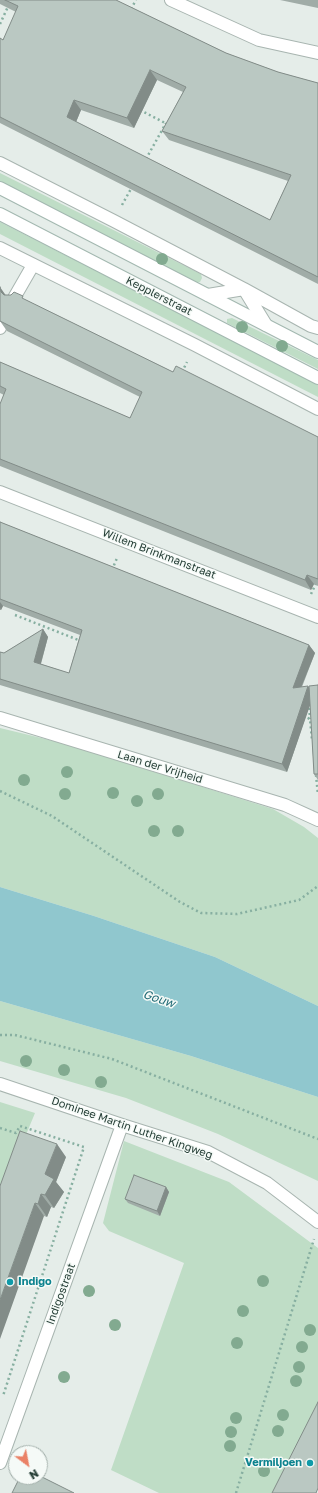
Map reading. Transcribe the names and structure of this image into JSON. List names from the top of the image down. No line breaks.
{"streets":{"street":["Kepplerstraat","Willem Brinkmanstraat","Laan der Vrijheid","Dominee Martin Luther Kingweg","Indigostraat"]},"crossings":[["Dominee Martin Luther Kingweg","Indigostraat"]],"water":["Gouw"],"places":["Indigo","Vermiljoen"],"north":"bottom right"}
